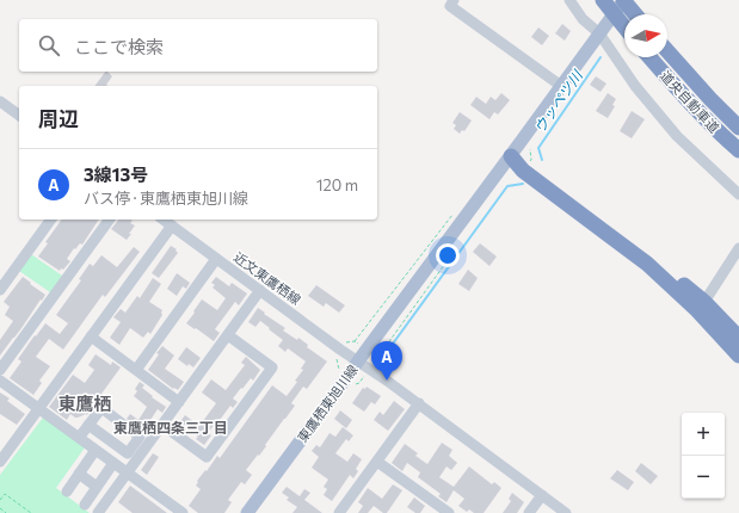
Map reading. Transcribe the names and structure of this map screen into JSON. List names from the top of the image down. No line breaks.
{"streets":{"highway":["道央自動車道"],"main road":["東鷹栖東旭川線"],"street":["近文東鷹栖線"]},"crossings":[["近文東鷹栖線","東鷹栖東旭川線"]],"districts":["東鷹栖","東鷹栖四条三丁目"],"water":["ウッペツ川"],"north":"right","page":{"search":"ここで検索","heading":"周辺","list":[{"mark":"A","name":"3線13号","note":"バス停 · 東鷹栖東旭川線","value":"120 m"}],"pins":"A","map_buttons":["+","−"]}}
